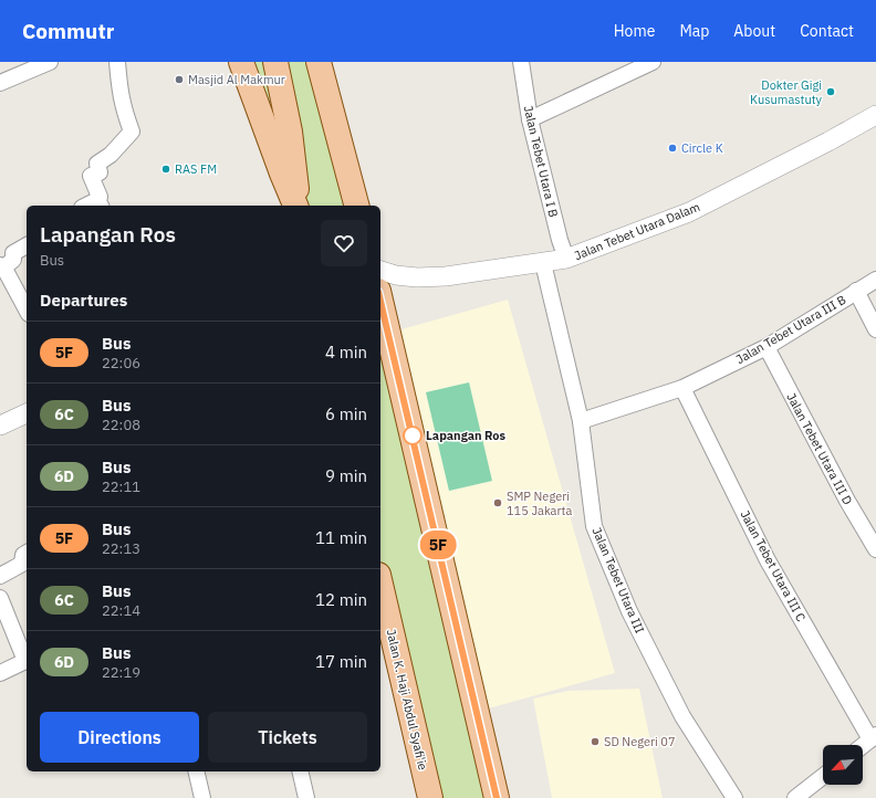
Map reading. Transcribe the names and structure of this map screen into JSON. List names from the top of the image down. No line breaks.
{"streets":{"main road":["Jalan K. Haji Abdul Syafi'ie"],"street":["Jalan Tebet Utara I B","Jalan Tebet Utara Dalam","Jalan Tebet Utara III B","Jalan Tebet Utara III D","Jalan Tebet Utara III C","Jalan Tebet Utara III"]},"crossings":[["Jalan Tebet Utara I B","Jalan Tebet Utara Dalam"],["Jalan Tebet Utara Dalam","Jalan Tebet Utara III"],["Jalan Tebet Utara III B","Jalan Tebet Utara III D"],["Jalan Tebet Utara III B","Jalan Tebet Utara III C"],["Jalan Tebet Utara III B","Jalan Tebet Utara III"]],"places":["Masjid Al Makmur","Dokter Gigi Kusumastuty","Circle K","RAS FM","Lapangan Ros","SMP Negeri 115 Jakarta","SD Negeri 07"],"lines":["bus line 5F"],"north":"bottom left","page":{"header":"Commutr","nav":["Home","Map","About","Contact"],"on_map":"5F","heading":[["Lapangan Ros","Bus"],"Departures"],"list":[{"mark":"5F","name":"Bus","note":"22:06","value":"4 min"},{"mark":"6C","name":"Bus","note":"22:08","value":"6 min"},{"mark":"6D","name":"Bus","note":"22:11","value":"9 min"},{"mark":"5F","name":"Bus","note":"22:13","value":"11 min"},{"mark":"6C","name":"Bus","note":"22:14","value":"12 min"},{"mark":"6D","name":"Bus","note":"22:19","value":"17 min"}],"buttons":["Directions","Tickets"]}}
